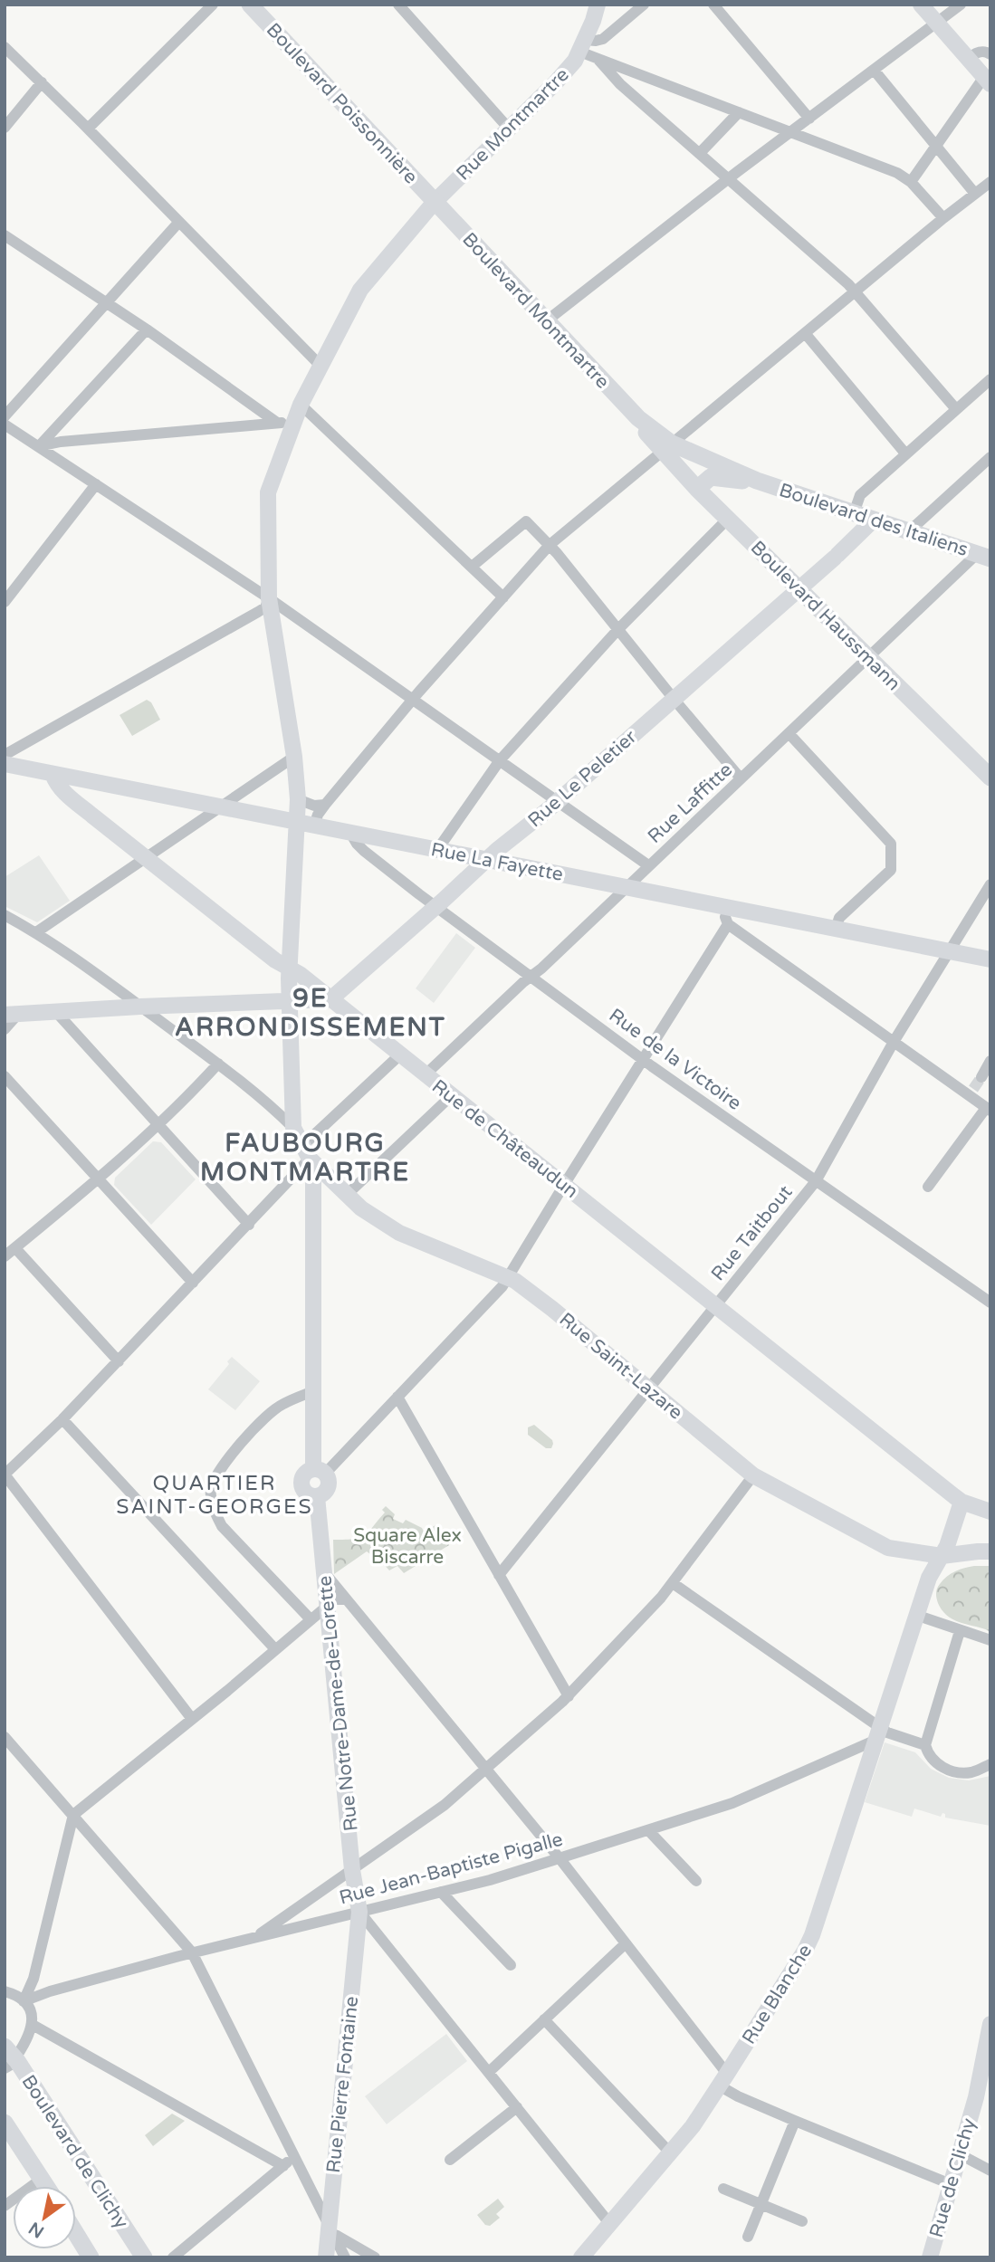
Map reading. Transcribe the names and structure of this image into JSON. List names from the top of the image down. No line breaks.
{"streets":{"main road":["Boulevard Poissonnière","Boulevard Montmartre","Boulevard des Italiens","Boulevard Haussmann","Boulevard de Clichy"],"street":["Rue Montmartre","Rue Le Peletier","Rue Laffitte","Rue La Fayette","Rue de la Victoire","Rue de Châteaudun","Rue Taitbout","Rue Saint-Lazare","Rue Notre-Dame-de-Lorette","Rue Jean-Baptiste Pigalle","Rue Blanche","Rue Pierre Fontaine","Rue de Clichy"]},"crossings":[["Boulevard Poissonnière","Rue Montmartre"],["Boulevard Poissonnière","Boulevard Montmartre"],["Rue Montmartre","Boulevard Montmartre"],["Rue Montmartre","Rue La Fayette"],["Rue Montmartre","Rue de Châteaudun"],["Boulevard Montmartre","Boulevard des Italiens"],["Boulevard Montmartre","Boulevard Haussmann"],["Boulevard des Italiens","Boulevard Haussmann"],["Boulevard des Italiens","Rue Le Peletier"],["Boulevard des Italiens","Rue Laffitte"],["Boulevard Haussmann","Rue Le Peletier"],["Boulevard Haussmann","Rue Laffitte"],["Rue Le Peletier","Rue La Fayette"],["Rue Le Peletier","Rue de la Victoire"],["Rue Le Peletier","Rue de Châteaudun"],["Rue Laffitte","Rue La Fayette"],["Rue Laffitte","Rue de la Victoire"],["Rue Laffitte","Rue de Châteaudun"],["Rue La Fayette","Rue de la Victoire"],["Rue La Fayette","Rue de Châteaudun"],["Rue La Fayette","Rue Taitbout"],["Rue de la Victoire","Rue Taitbout"],["Rue de Châteaudun","Rue Taitbout"],["Rue de Châteaudun","Rue Blanche"],["Rue Taitbout","Rue Saint-Lazare"],["Rue Saint-Lazare","Rue Blanche"],["Rue Notre-Dame-de-Lorette","Rue Jean-Baptiste Pigalle"],["Rue Notre-Dame-de-Lorette","Rue Pierre Fontaine"],["Rue Jean-Baptiste Pigalle","Rue Blanche"],["Rue Jean-Baptiste Pigalle","Rue Pierre Fontaine"]],"districts":["9E ARRONDISSEMENT","FAUBOURG MONTMARTRE","QUARTIER SAINT-GEORGES"],"parks":["Square Alex Biscarre"],"north":"bottom left"}
